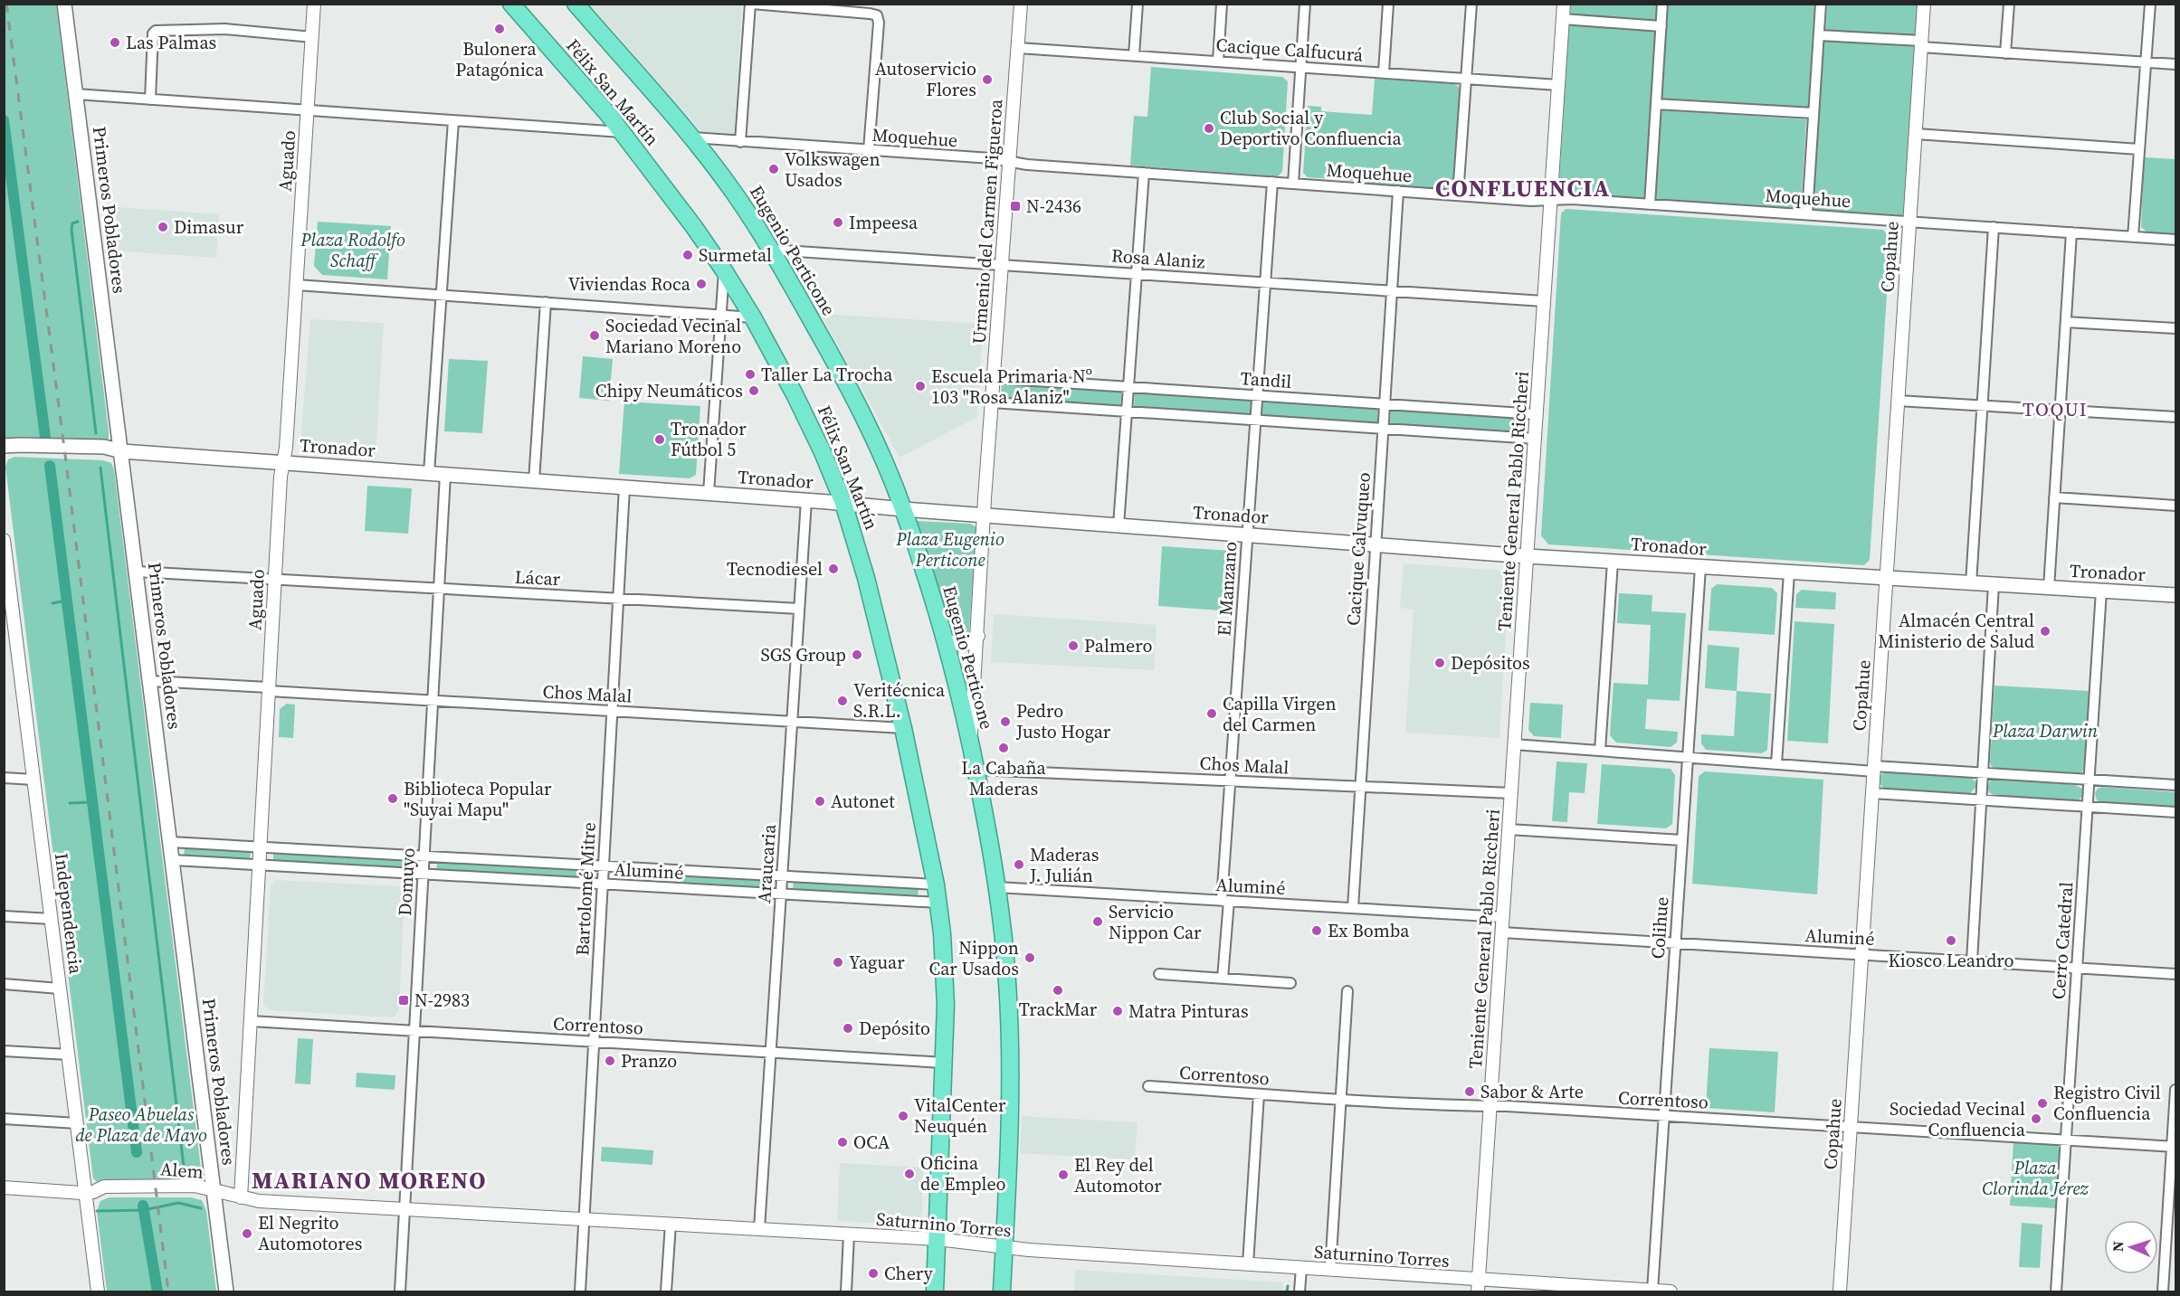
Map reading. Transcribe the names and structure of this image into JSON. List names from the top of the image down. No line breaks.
{"streets":{"highway":["Félix San Martín","Eugenio Perticone"],"main road":["Primeros Pobladores","Tronador"],"street":["Cacique Calfucurá","Moquehue","Aguado","Urmenio del Carmen Figueroa","Copahue","Rosa Alaniz","Tandil","Teniente General Pablo Riccheri","Cacique Calvuqueo","Lácar","El Manzano","Chos Malal","Araucaria","Aluminé","Domuyo","Bartolomé Mitre","Independencia","Colihue","Cerro Catedral","Correntoso","Alem","Saturnino Torres"]},"crossings":[["Cacique Calfucurá","Urmenio del Carmen Figueroa"],["Cacique Calfucurá","Teniente General Pablo Riccheri"],["Félix San Martín","Tronador"],["Félix San Martín","Chos Malal"],["Félix San Martín","Aluminé"],["Félix San Martín","Correntoso"],["Félix San Martín","Saturnino Torres"],["Moquehue","Urmenio del Carmen Figueroa"],["Moquehue","Eugenio Perticone"],["Moquehue","Copahue"],["Moquehue","Teniente General Pablo Riccheri"],["Moquehue","Cacique Calvuqueo"],["Moquehue","El Manzano"],["Aguado","Tronador"],["Aguado","Lácar"],["Aguado","Chos Malal"],["Aguado","Aluminé"],["Aguado","Correntoso"],["Aguado","Saturnino Torres"],["Primeros Pobladores","Tronador"],["Primeros Pobladores","Lácar"],["Primeros Pobladores","Chos Malal"],["Primeros Pobladores","Aluminé"],["Primeros Pobladores","Alem"],["Primeros Pobladores","Saturnino Torres"],["Urmenio del Carmen Figueroa","Eugenio Perticone"],["Urmenio del Carmen Figueroa","Rosa Alaniz"],["Urmenio del Carmen Figueroa","Tandil"],["Urmenio del Carmen Figueroa","Tronador"],["Eugenio Perticone","Rosa Alaniz"],["Eugenio Perticone","Tronador"],["Eugenio Perticone","Chos Malal"],["Eugenio Perticone","Aluminé"],["Eugenio Perticone","Saturnino Torres"],["Copahue","Tronador"],["Copahue","Aluminé"],["Copahue","Correntoso"],["Rosa Alaniz","Teniente General Pablo Riccheri"],["Rosa Alaniz","Cacique Calvuqueo"],["Rosa Alaniz","El Manzano"],["Tandil","Teniente General Pablo Riccheri"],["Tandil","Cacique Calvuqueo"],["Tandil","El Manzano"],["Tronador","Teniente General Pablo Riccheri"],["Tronador","Cacique Calvuqueo"],["Tronador","El Manzano"],["Tronador","Araucaria"],["Tronador","Domuyo"],["Tronador","Bartolomé Mitre"],["Tronador","Colihue"],["Tronador","Cerro Catedral"],["Teniente General Pablo Riccheri","Chos Malal"],["Teniente General Pablo Riccheri","Aluminé"],["Teniente General Pablo Riccheri","Correntoso"],["Teniente General Pablo Riccheri","Saturnino Torres"],["Cacique Calvuqueo","Chos Malal"],["Cacique Calvuqueo","Aluminé"],["Lácar","Araucaria"],["Lácar","Domuyo"],["Lácar","Bartolomé Mitre"],["El Manzano","Chos Malal"],["El Manzano","Aluminé"],["Chos Malal","Araucaria"],["Chos Malal","Domuyo"],["Chos Malal","Bartolomé Mitre"],["Araucaria","Aluminé"],["Araucaria","Correntoso"],["Araucaria","Saturnino Torres"],["Aluminé","Domuyo"],["Aluminé","Bartolomé Mitre"],["Aluminé","Colihue"],["Aluminé","Cerro Catedral"],["Domuyo","Correntoso"],["Domuyo","Saturnino Torres"],["Bartolomé Mitre","Correntoso"],["Bartolomé Mitre","Saturnino Torres"],["Independencia","Alem"],["Colihue","Correntoso"],["Colihue","Saturnino Torres"],["Cerro Catedral","Correntoso"],["Alem","Saturnino Torres"]],"districts":["CONFLUENCIA","TOQUI","MARIANO MORENO"],"parks":["Plaza Rodolfo Schaff","Plaza Eugenio Perticone","Plaza Darwin","Paseo Abuelas de Plaza de Mayo","Plaza Clorinda Jérez"],"places":{"other":["Bulonera Patagónica","Las Palmas","Autoservicio Flores","Club Social y Deportivo Confluencia","Volkswagen Usados","Impeesa","Dimasur","Surmetal","Viviendas Roca","Sociedad Vecinal Mariano Moreno","Taller La Trocha","Escuela Primaria Nº 103 \"Rosa Alaniz\"","Chipy Neumáticos","Tronador Fútbol 5","Tecnodiesel","Almacén Central Ministerio de Salud","Palmero","SGS Group","Depósitos","Veritécnica S.R.L.","Capilla Virgen del Carmen","Pedro Justo Hogar","La Cabaña Maderas","Biblioteca Popular \"Suyai Mapu\"","Autonet","Maderas J. Julián","Servicio Nippon Car","Ex Bomba","Kiosco Leandro","Nippon Car Usados","Yaguar","TrackMar","Matra Pinturas","Depósito","Pranzo","Sabor & Arte","Registro Civil Confluencia","VitalCenter Neuquén","Sociedad Vecinal Confluencia","OCA","Oficina de Empleo","El Rey del Automotor","El Negrito Automotores","Chery"],"transit":["N-2436","N-2983"]},"north":"left"}
